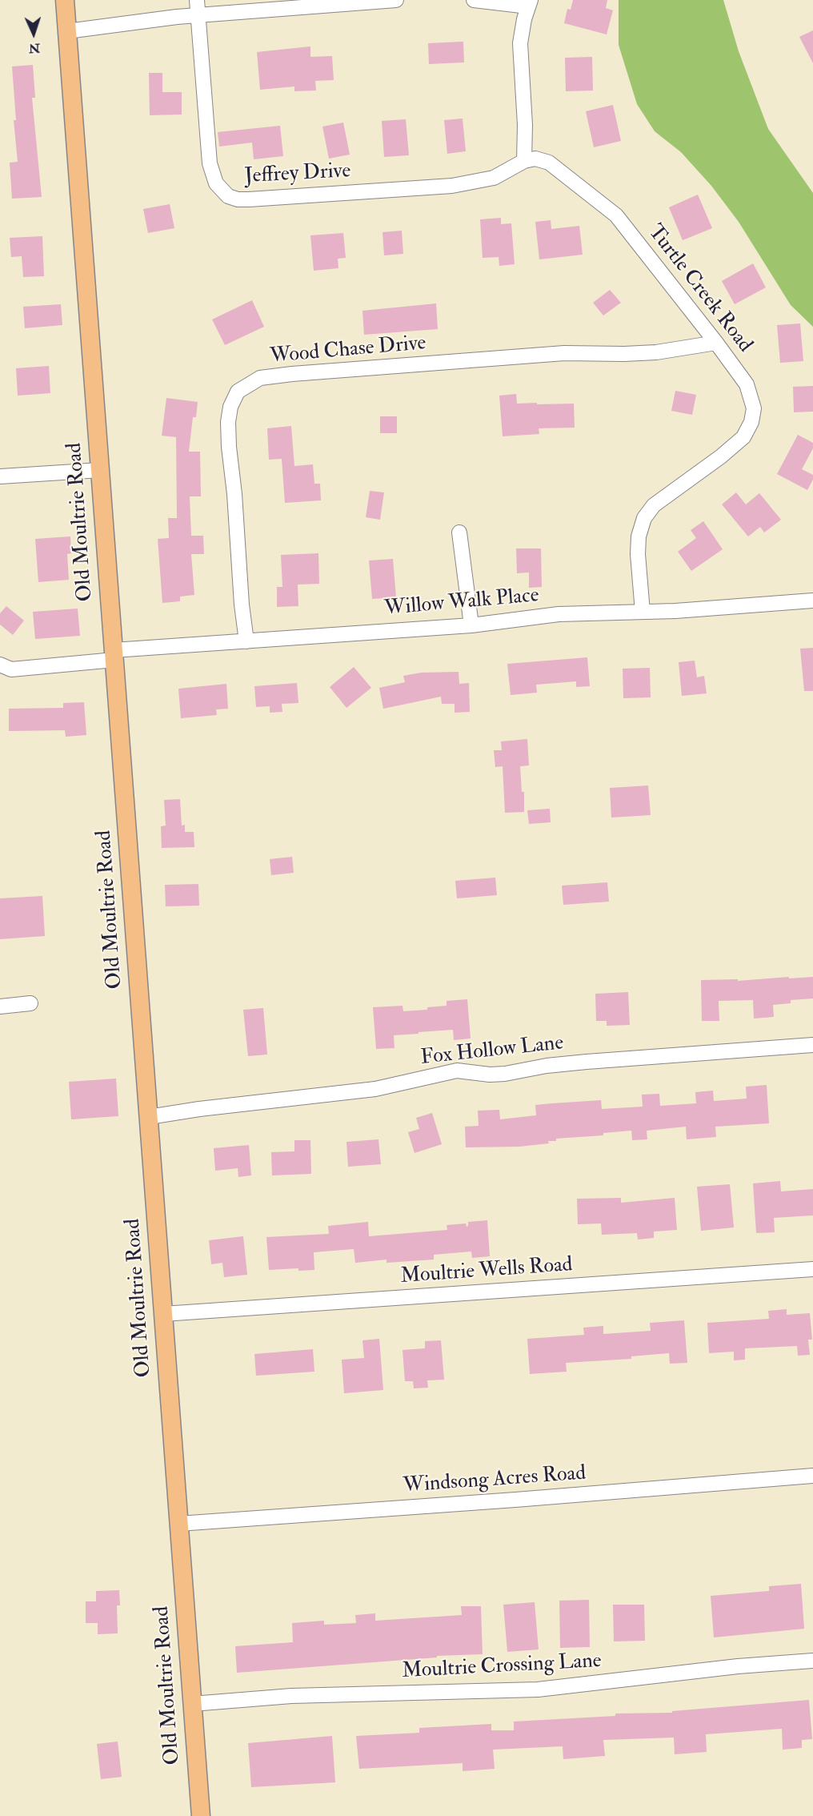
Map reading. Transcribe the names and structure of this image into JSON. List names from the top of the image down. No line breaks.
{"streets":{"main road":["Old Moultrie Road"],"street":["Jeffrey Drive","Turtle Creek Road","Wood Chase Drive","Willow Walk Place","Fox Hollow Lane","Moultrie Wells Road","Windsong Acres Road","Moultrie Crossing Lane"]},"crossings":[["Jeffrey Drive","Turtle Creek Road"],["Turtle Creek Road","Wood Chase Drive"],["Turtle Creek Road","Willow Walk Place"],["Wood Chase Drive","Willow Walk Place"],["Old Moultrie Road","Willow Walk Place"],["Old Moultrie Road","Fox Hollow Lane"],["Old Moultrie Road","Moultrie Wells Road"],["Old Moultrie Road","Windsong Acres Road"],["Old Moultrie Road","Moultrie Crossing Lane"]],"north":"bottom"}
